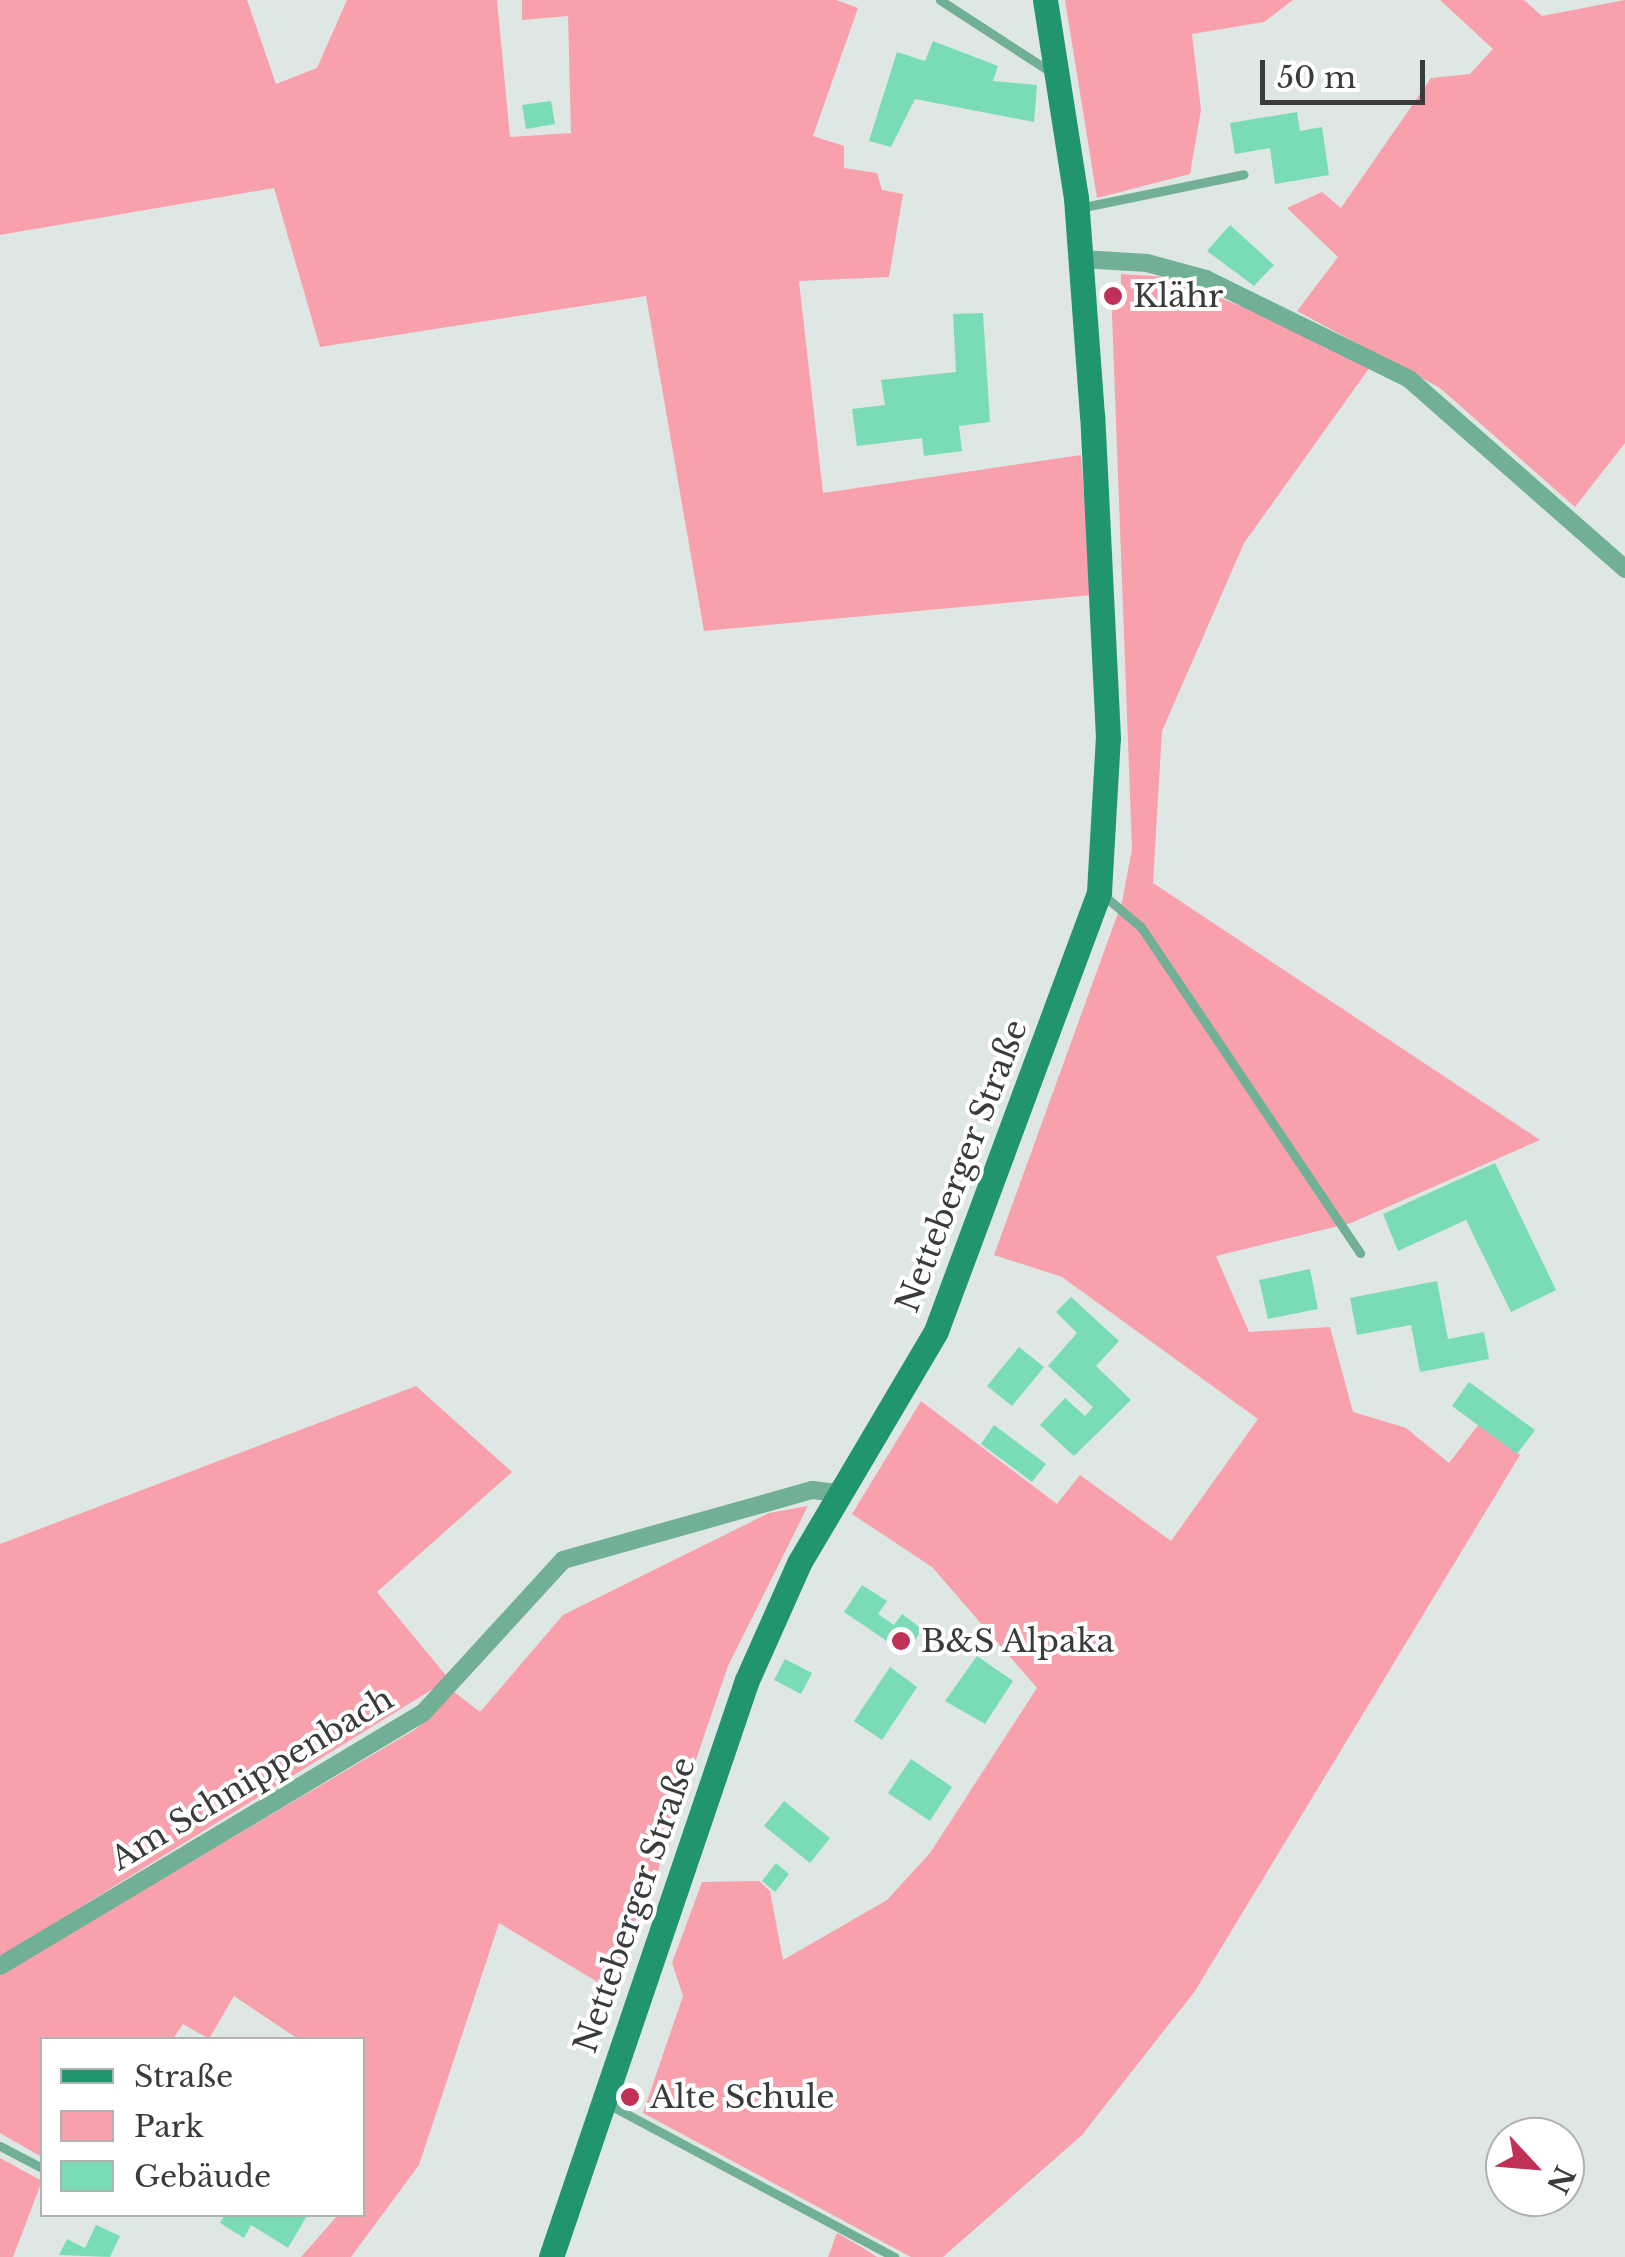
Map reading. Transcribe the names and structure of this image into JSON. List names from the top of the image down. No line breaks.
{"streets":{"street":["Netteberger Straße","Am Schnippenbach"]},"crossings":[["Netteberger Straße","Am Schnippenbach"]],"places":["Klähr","B&S Alpaka","Alte Schule"],"legend":["Straße","Park","Gebäude"],"scale_bar":"50 m","north":"bottom right"}
